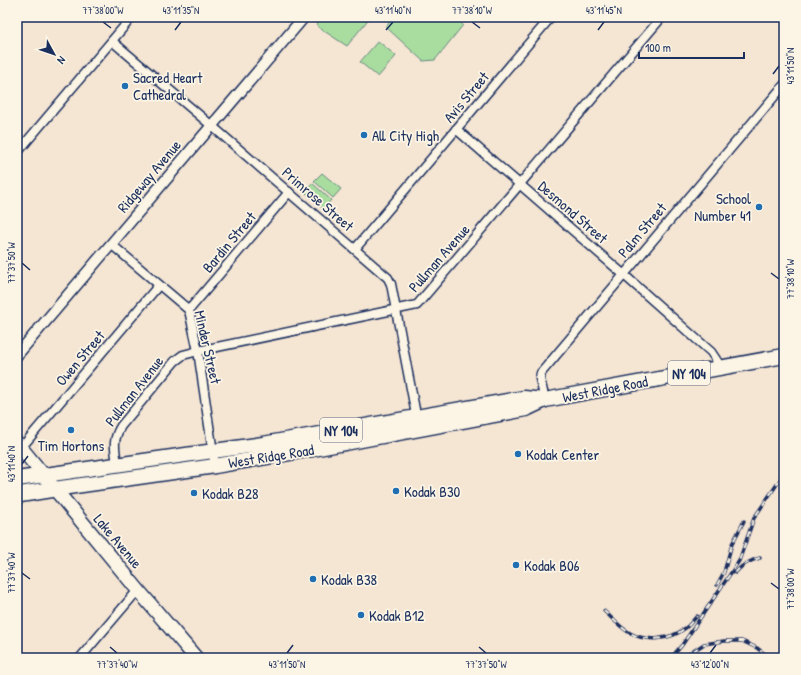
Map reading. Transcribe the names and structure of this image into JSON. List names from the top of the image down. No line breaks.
{"streets":{"highway":["NY 104","West Ridge Road"],"main road":["Lake Avenue"],"street":["Avis Street","Ridgeway Avenue","Primrose Street","Desmond Street","Palm Street","Bardin Street","Pullman Avenue","Minder Street","Owen Street"]},"crossings":[["Avis Street","Primrose Street"],["Avis Street","Desmond Street"],["Ridgeway Avenue","Primrose Street"],["Ridgeway Avenue","Minder Street"],["Primrose Street","Bardin Street"],["Primrose Street","Pullman Avenue"],["Primrose Street","West Ridge Road"],["Desmond Street","Palm Street"],["Desmond Street","Pullman Avenue"],["Desmond Street","West Ridge Road"],["Palm Street","West Ridge Road"],["Bardin Street","Minder Street"],["Pullman Avenue","Minder Street"],["Pullman Avenue","West Ridge Road"],["Minder Street","Owen Street"],["Minder Street","West Ridge Road"],["Owen Street","Lake Avenue"],["West Ridge Road","Lake Avenue"]],"places":["Sacred Heart Cathedral","All City High","School Number 41","Tim Hortons","Kodak Center","Kodak B30","Kodak B28","Kodak B06","Kodak B38","Kodak B12"],"scale_bar":"100 m","north":"bottom right","coordinates":["77°38'00\"W","43°11'35\"N","43°11'40\"N","77°38'10\"W","43°11'45\"N","43°11'50\"N","77°37'50\"W","77°37'40\"W","43°12'00\"N"]}
